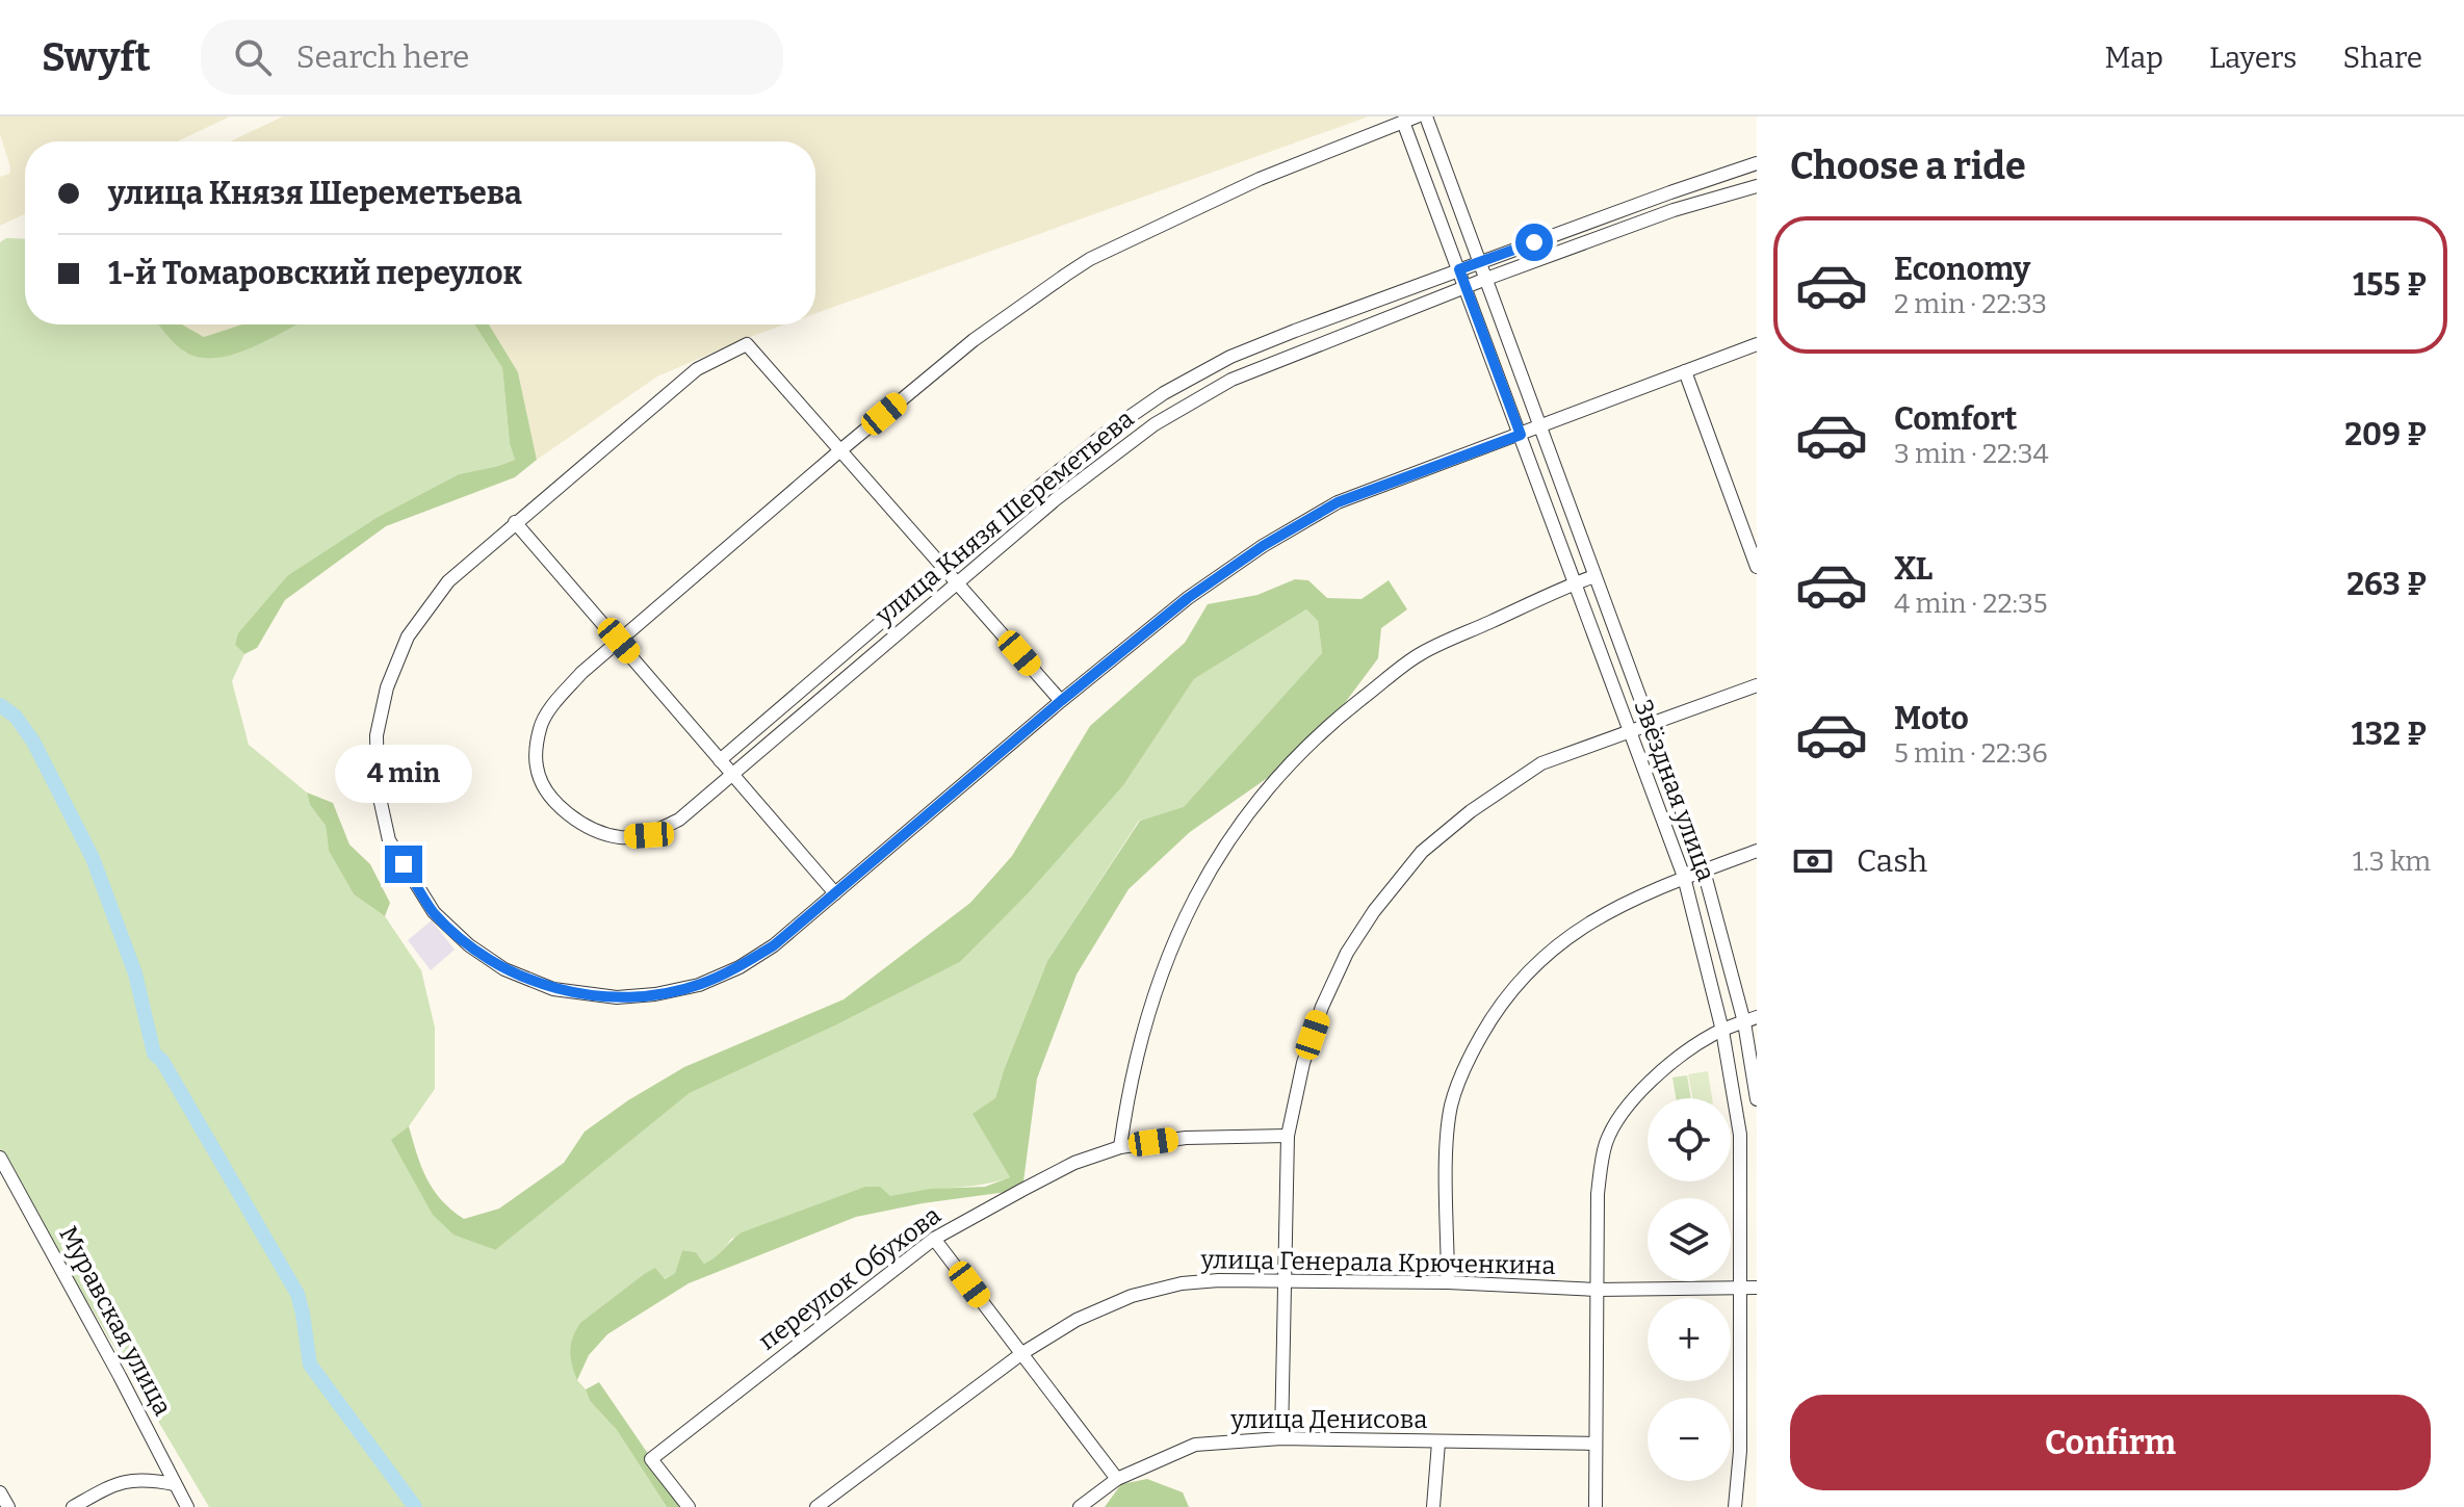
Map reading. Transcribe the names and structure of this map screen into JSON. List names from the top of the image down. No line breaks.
{"streets":{"street":["улица Князя Шереметьева","Звёздная улица","улица Генерала Крюченкина","переулок Обухова","Муравская улица","улица Денисова"]},"crossings":[["улица Князя Шереметьева","Звёздная улица"],["Звёздная улица","улица Генерала Крюченкина"]],"page":{"header":"Swyft","search":"Search here","nav":["Map","Layers","Share"],"heading":"Choose a ride","banner":["улица Князя Шереметьева","1-й Томаровский переулок"],"list":[{"name":"Economy","note":"2 min · 22:33","value":"155 ₽"},{"name":"Comfort","note":"3 min · 22:34","value":"209 ₽"},{"name":"XL","note":"4 min · 22:35","value":"263 ₽"},{"name":"Moto","note":"5 min · 22:36","value":"132 ₽"}],"bubble":"4 min","pay":["Cash","1.3 km"],"map_buttons":["+","−"],"buttons":"Confirm"}}
